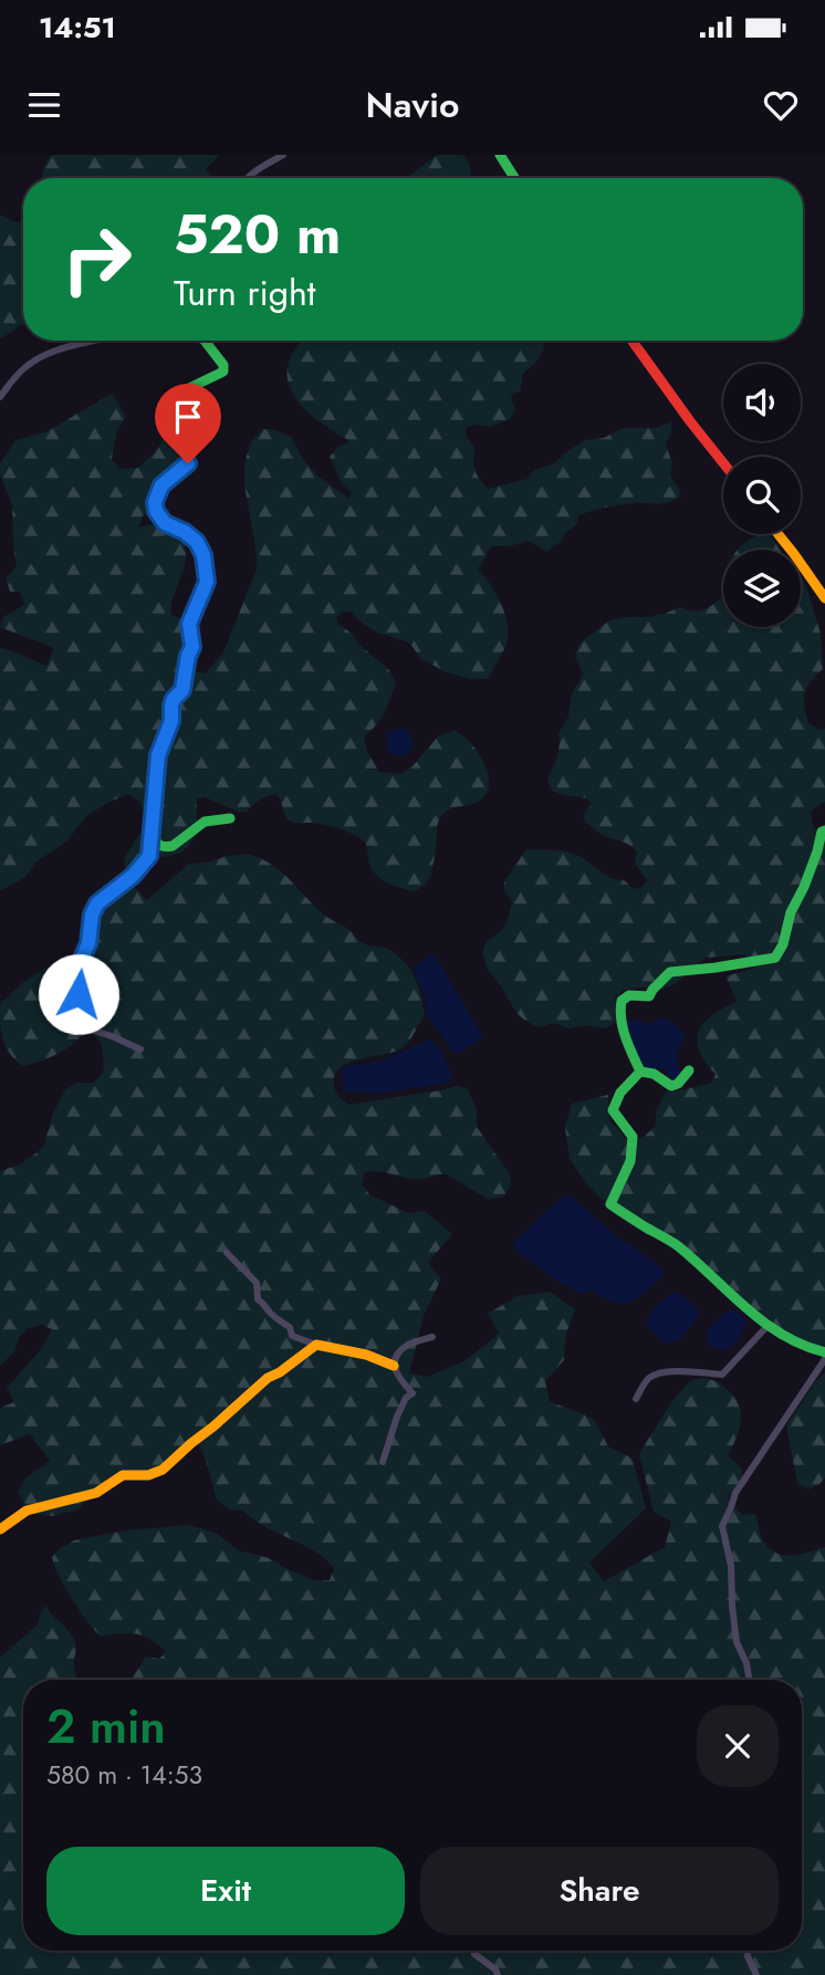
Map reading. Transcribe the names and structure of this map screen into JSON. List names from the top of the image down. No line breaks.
{"page":{"status":"14:51","header":"Navio","turn":["520 m","Turn right"],"heading":["2 min","580 m · 14:53"],"buttons":["Exit","Share"]}}
